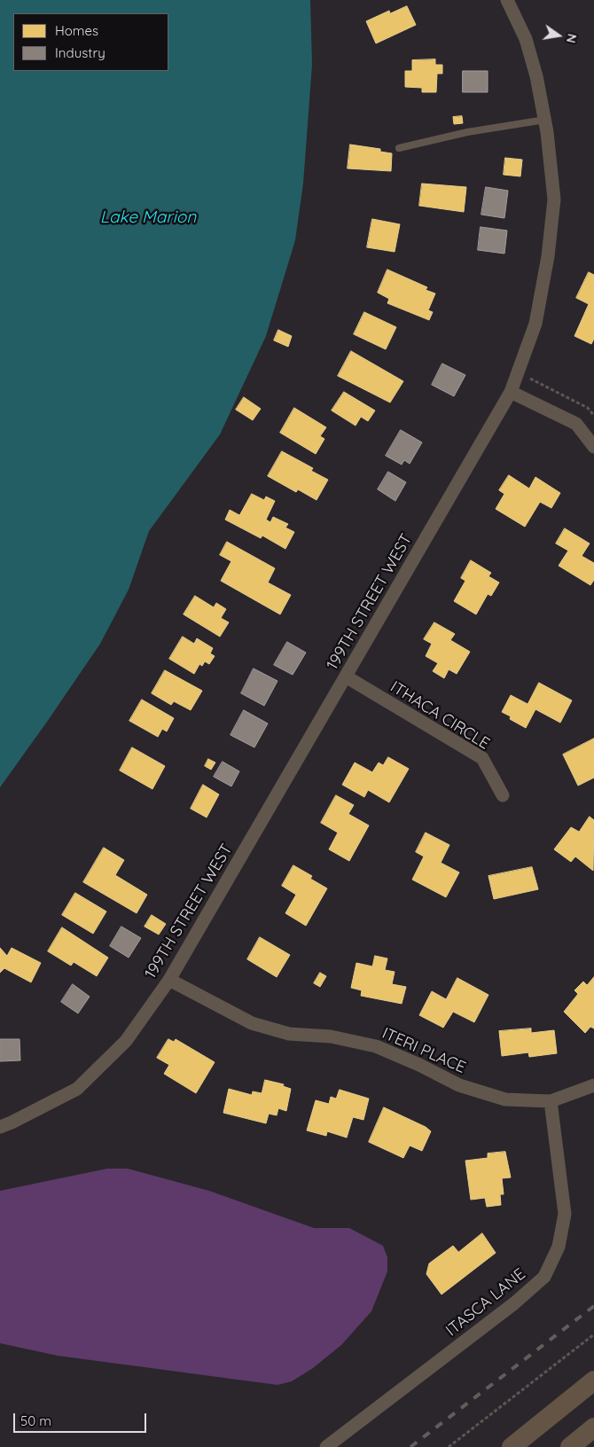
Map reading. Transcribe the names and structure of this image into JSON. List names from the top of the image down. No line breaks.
{"streets":{"street":["199TH STREET WEST","ITHACA CIRCLE","ITERI PLACE","ITASCA LANE"]},"crossings":[["199TH STREET WEST","ITHACA CIRCLE"],["199TH STREET WEST","ITERI PLACE"],["ITERI PLACE","ITASCA LANE"]],"water":["Lake Marion"],"legend":["Homes","Industry"],"scale_bar":"50 m","north":"right"}
